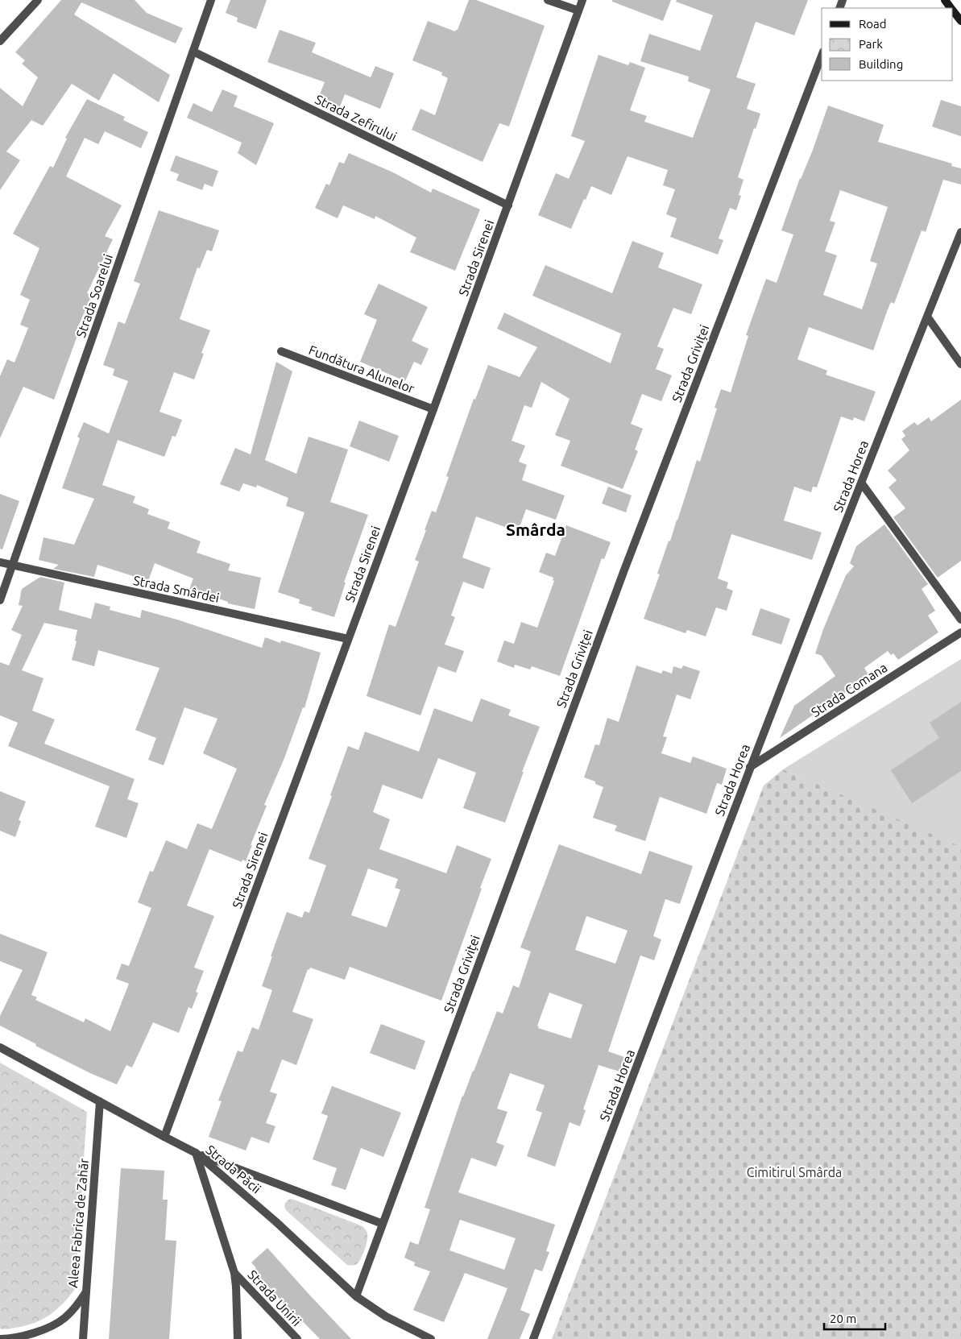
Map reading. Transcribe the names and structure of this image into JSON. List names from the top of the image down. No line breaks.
{"streets":{"street":["Strada Zefirului","Strada Sirenei","Strada Soarelui","Strada Griviței","Fundătura Alunelor","Strada Horea","Strada Smârdei","Strada Comana","Strada Păcii","Aleea Fabrica de Zahăr","Strada Unirii"]},"crossings":[["Strada Zefirului","Strada Sirenei"],["Strada Zefirului","Strada Soarelui"],["Strada Sirenei","Fundătura Alunelor"],["Strada Sirenei","Strada Smârdei"],["Strada Sirenei","Strada Păcii"],["Strada Soarelui","Strada Smârdei"],["Strada Griviței","Strada Păcii"],["Strada Horea","Strada Comana"],["Strada Păcii","Aleea Fabrica de Zahăr"]],"districts":["Smârda"],"parks":["Cimitirul Smârda"],"legend":["Road","Park","Building"],"scale_bar":"20 m"}
